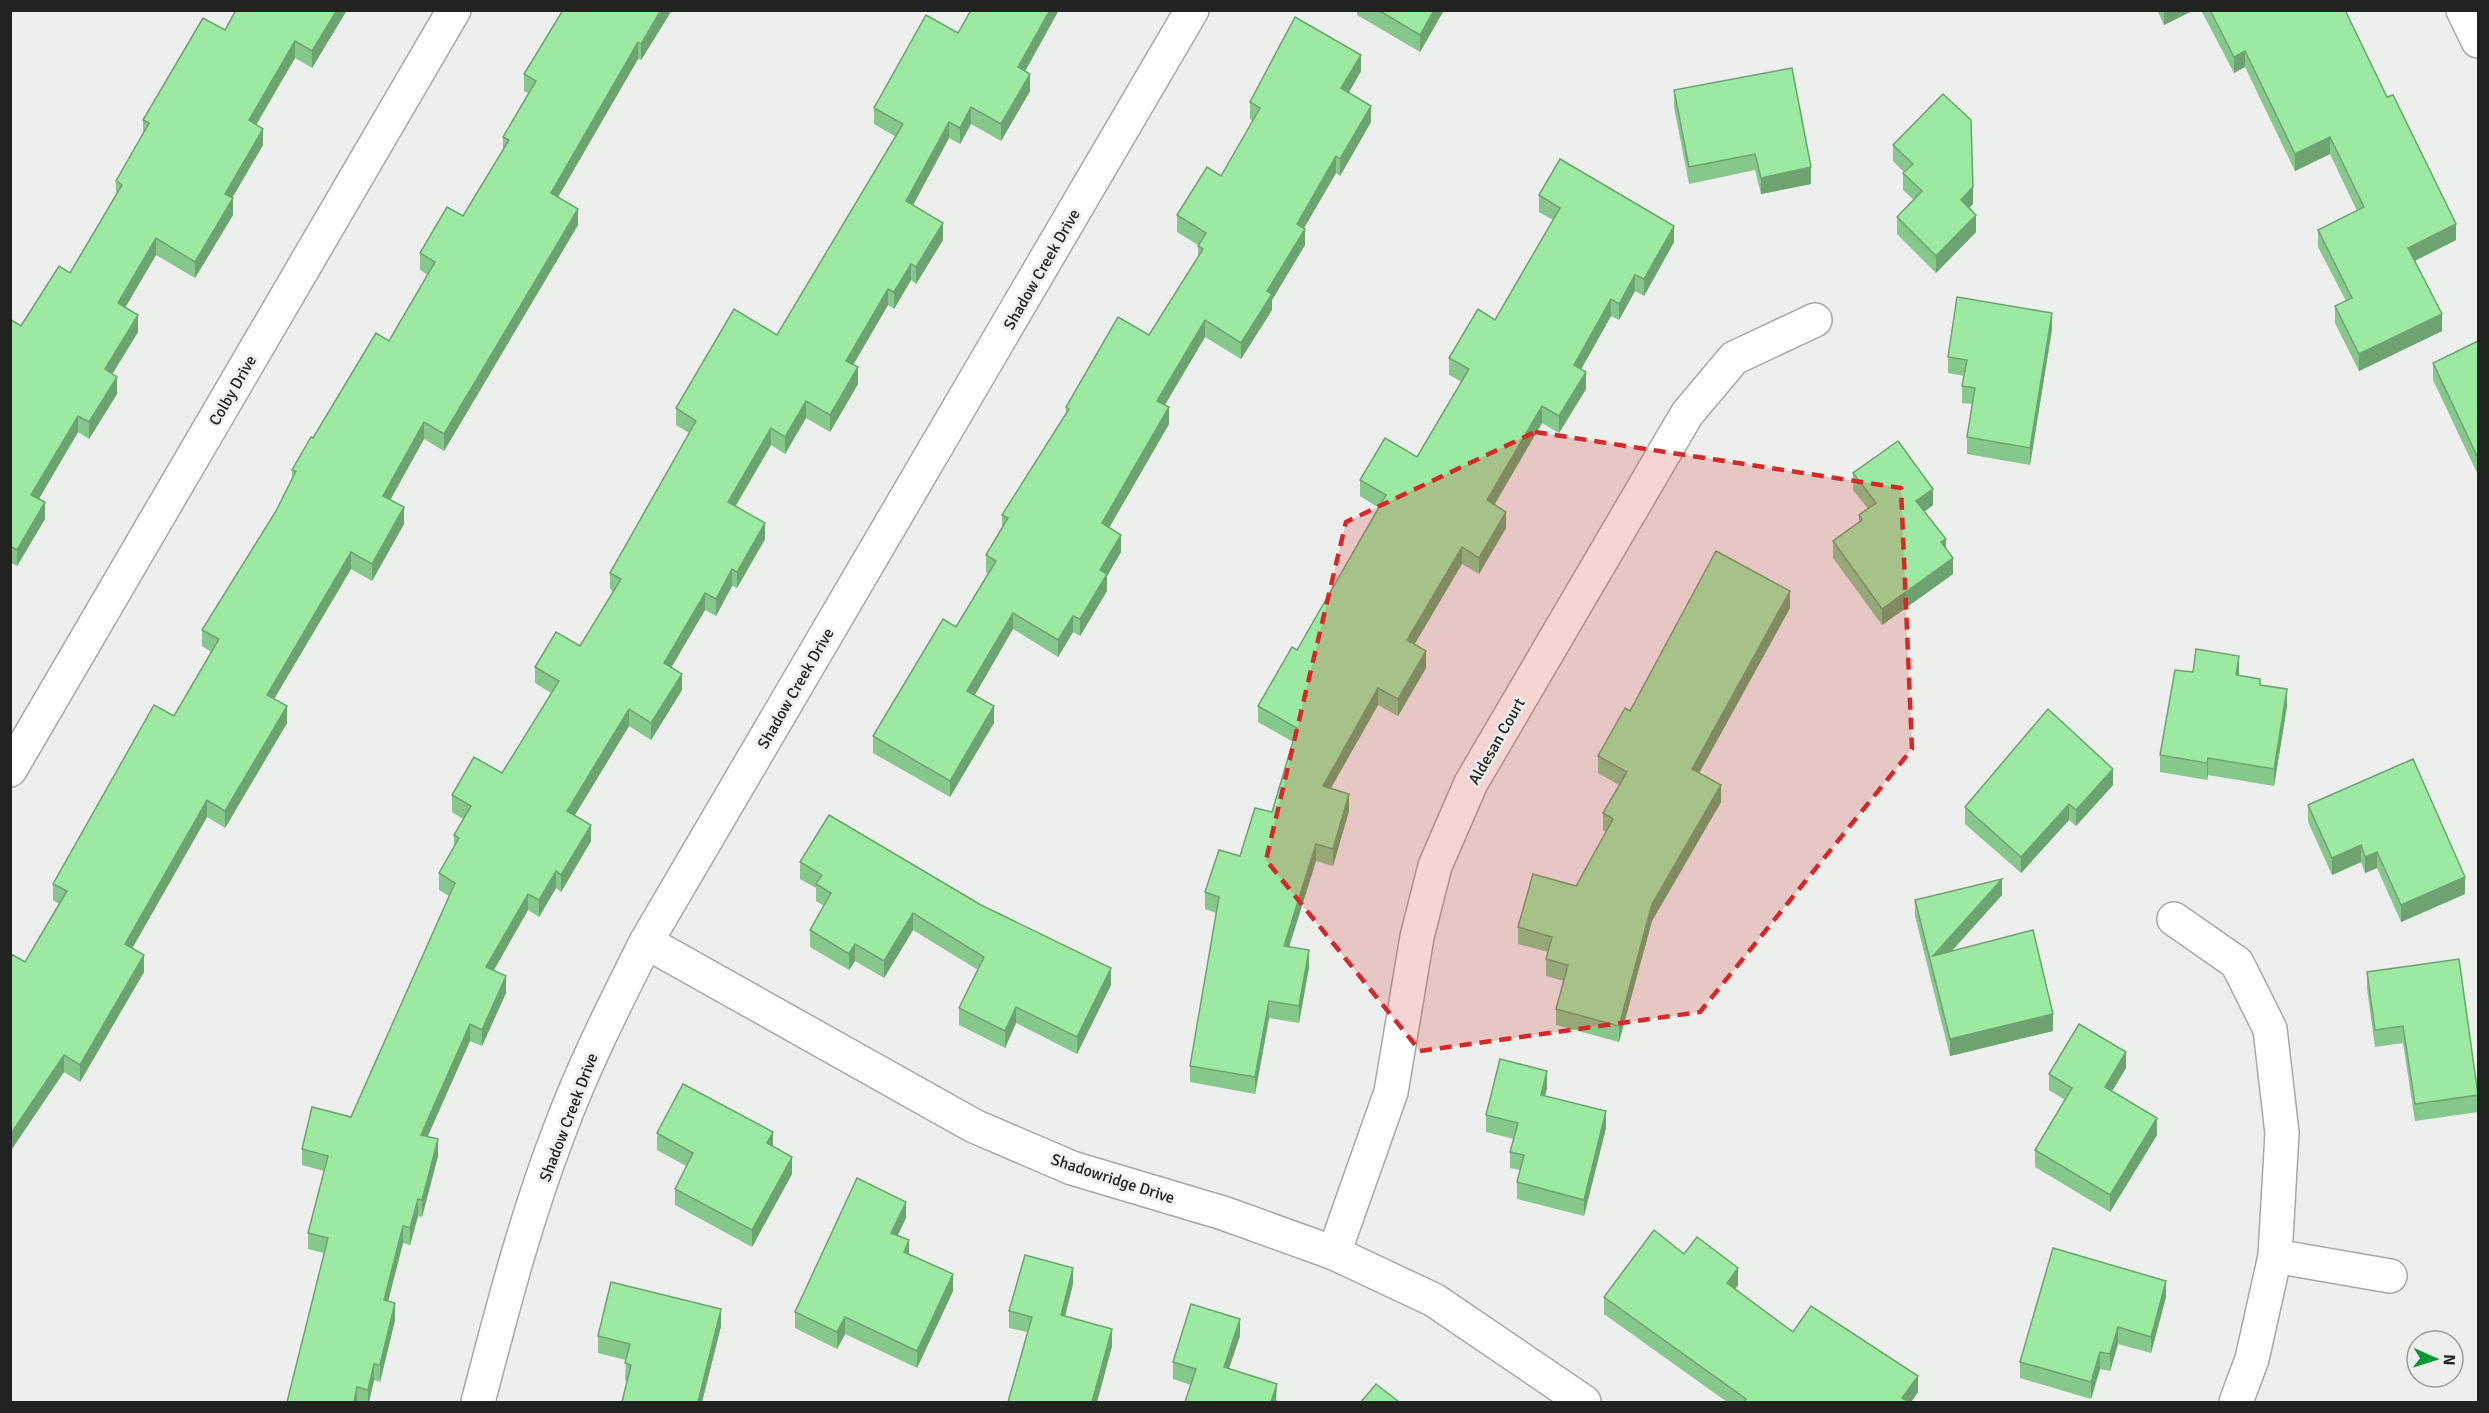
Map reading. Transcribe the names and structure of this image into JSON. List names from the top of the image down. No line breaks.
{"streets":{"street":["Shadow Creek Drive","Colby Drive","Aldesan Court","Shadowridge Drive"]},"crossings":[["Shadow Creek Drive","Shadowridge Drive"],["Aldesan Court","Shadowridge Drive"]],"north":"right"}
